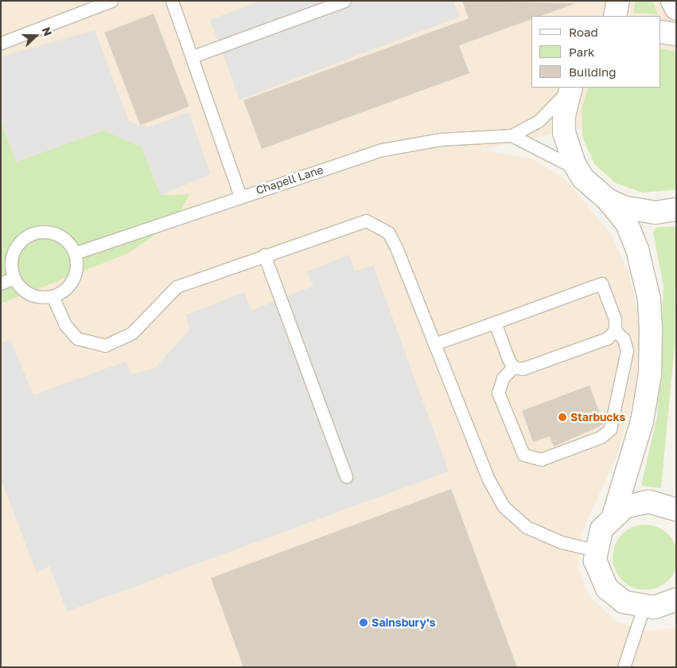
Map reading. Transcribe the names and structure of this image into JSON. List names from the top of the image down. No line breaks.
{"streets":{"lane":["Chapell Lane"]},"places":["Starbucks","Sainsbury's"],"legend":["Road","Park","Building"],"north":"right"}
